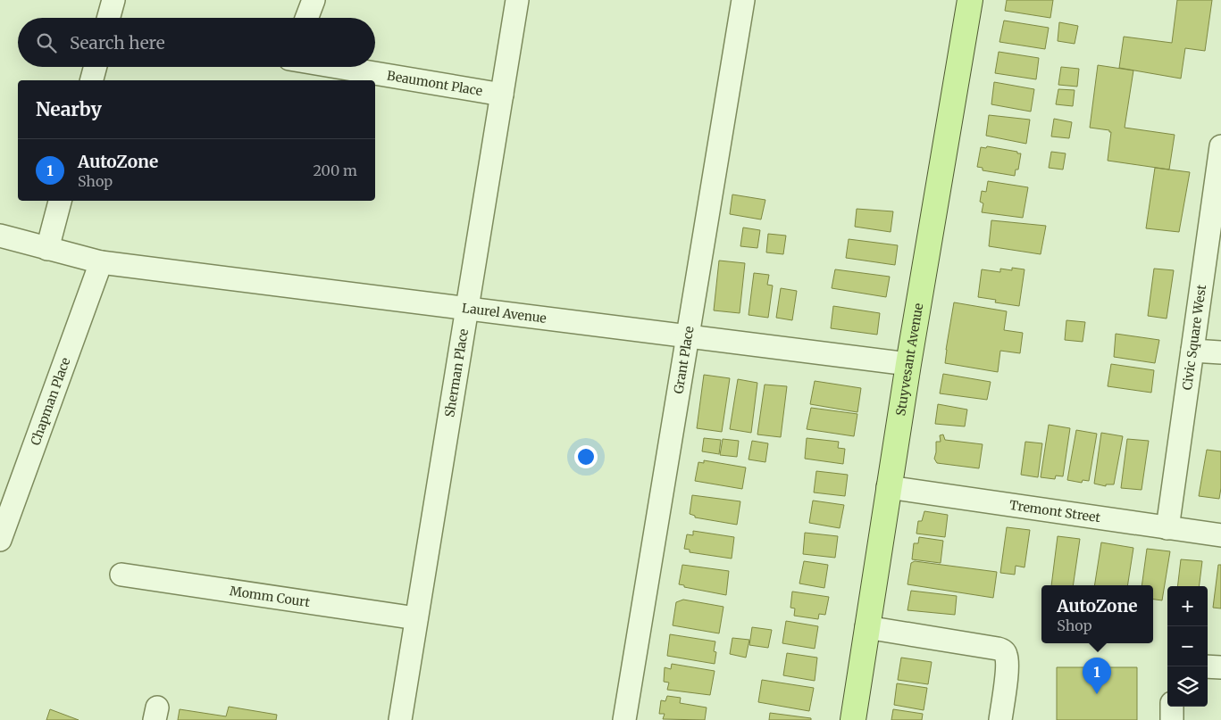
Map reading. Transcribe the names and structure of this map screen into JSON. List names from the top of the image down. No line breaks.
{"streets":{"main road":["Stuyvesant Avenue"],"street":["Beaumont Place","Laurel Avenue","Civic Square West","Grant Place","Sherman Place","Chapman Place","Tremont Street","Momm Court"]},"crossings":[["Beaumont Place","Sherman Place"],["Laurel Avenue","Stuyvesant Avenue"],["Laurel Avenue","Grant Place"],["Laurel Avenue","Sherman Place"],["Laurel Avenue","Chapman Place"],["Civic Square West","Tremont Street"],["Stuyvesant Avenue","Tremont Street"],["Sherman Place","Momm Court"]],"page":{"search":"Search here","heading":"Nearby","list":[{"mark":"1","name":"AutoZone","note":"Shop","value":"200 m"}],"popup":["AutoZone","Shop"],"map_buttons":["+","−"],"pins":"1"}}
